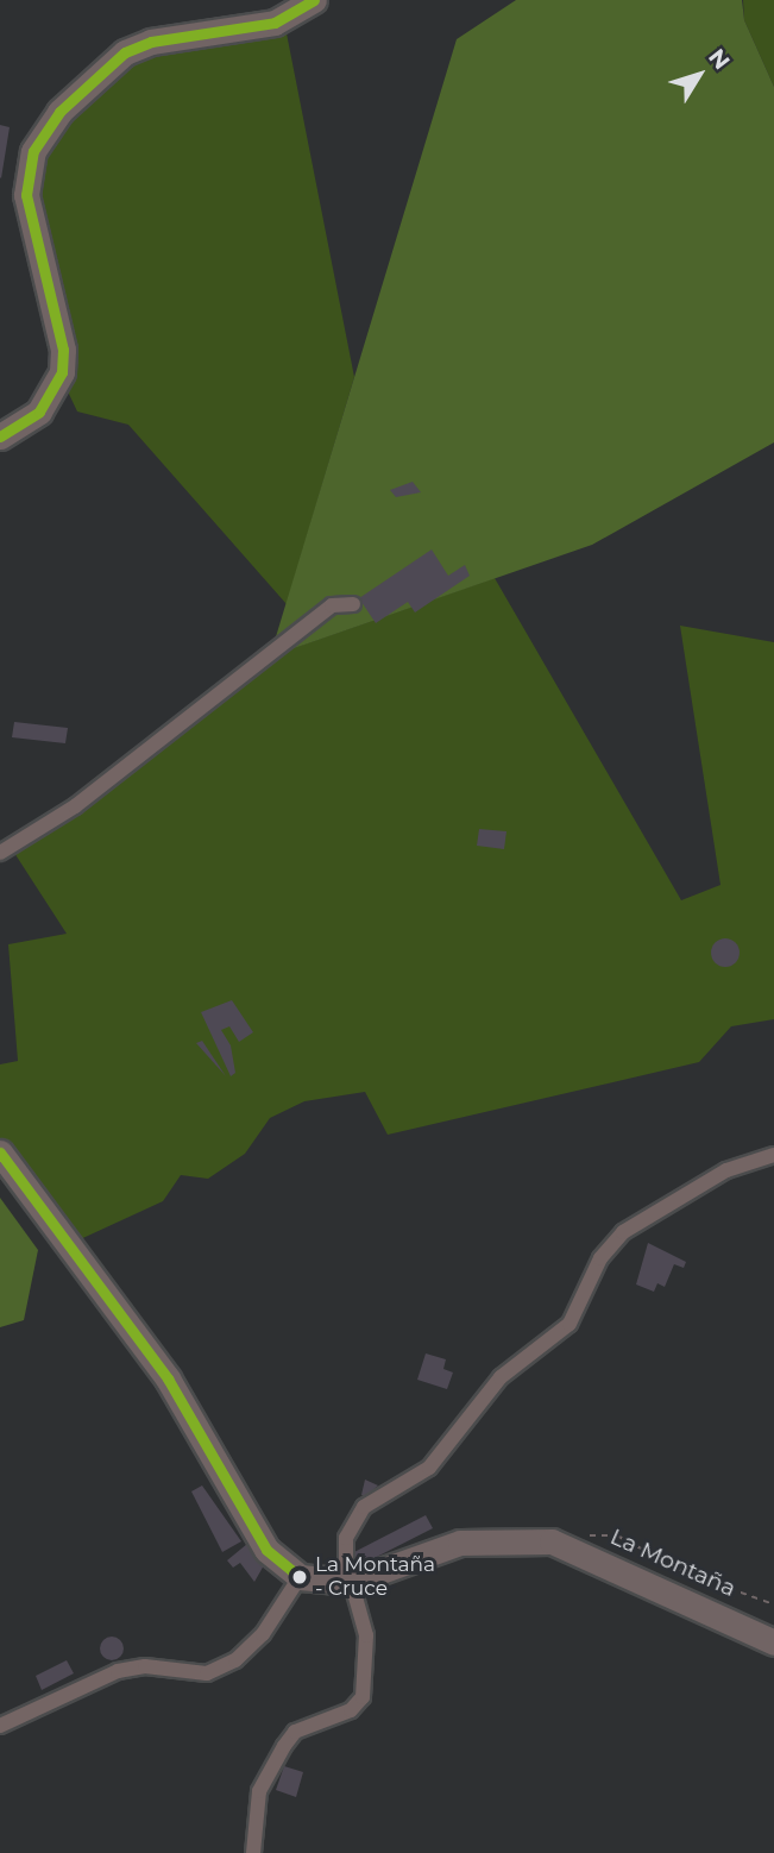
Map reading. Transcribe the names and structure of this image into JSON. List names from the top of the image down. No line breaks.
{"streets":{"highway":["La Montaña"]},"places":["La Montaña - Cruce"],"north":"top right"}
